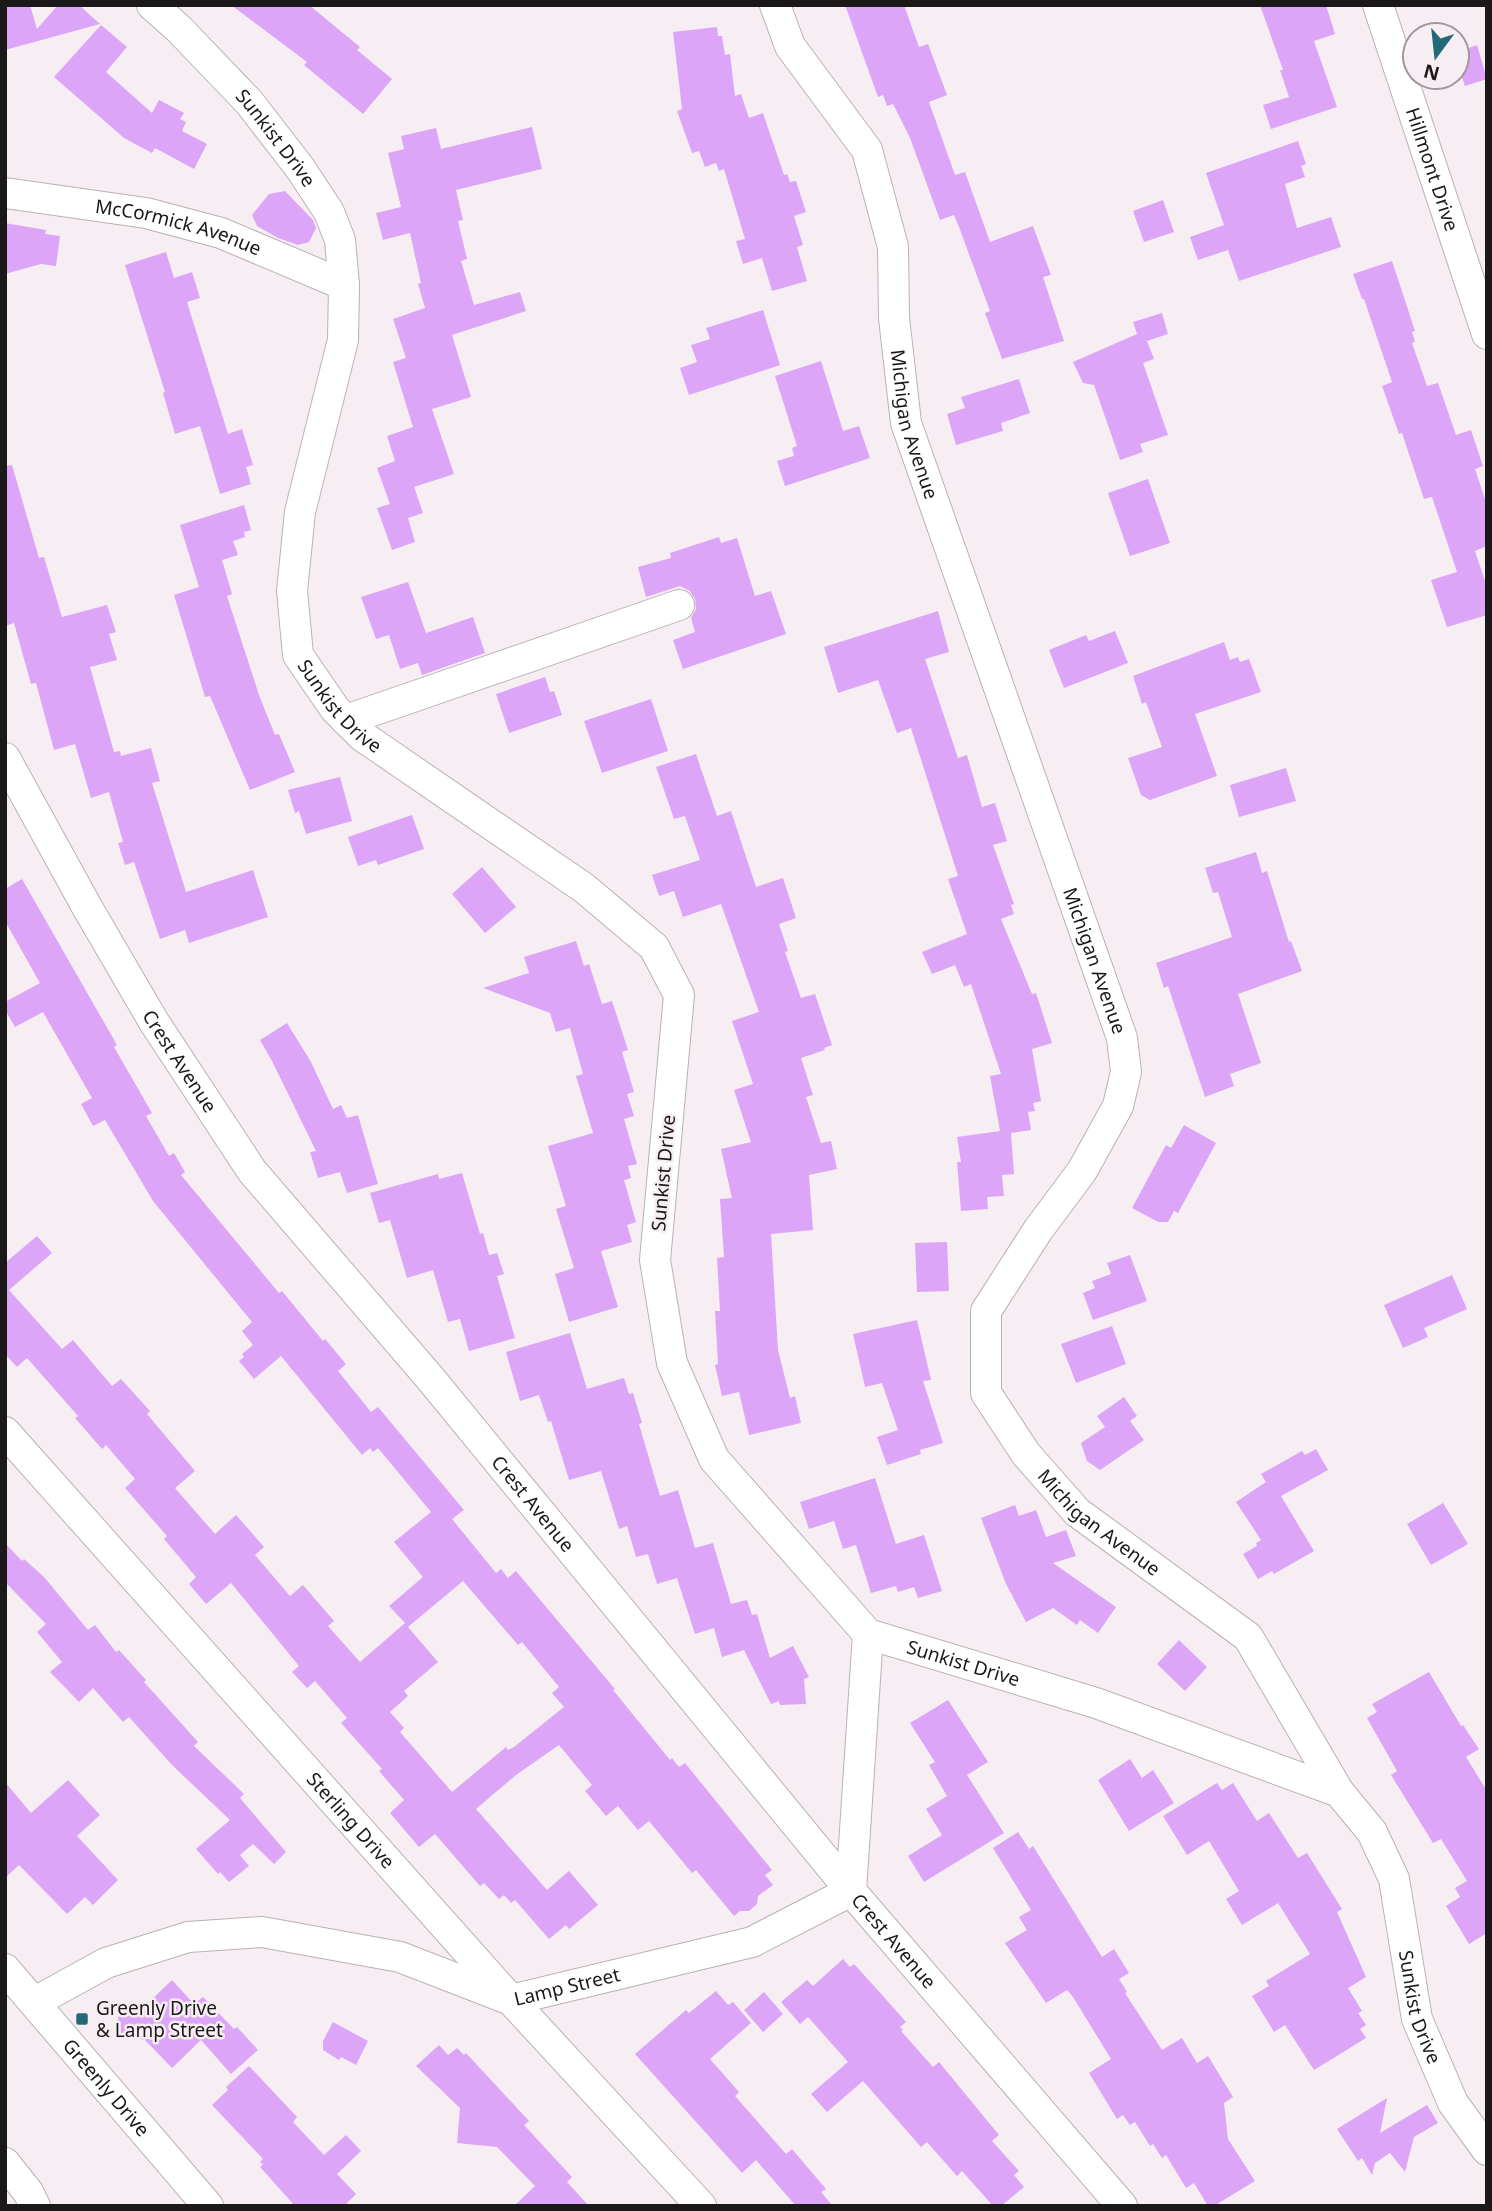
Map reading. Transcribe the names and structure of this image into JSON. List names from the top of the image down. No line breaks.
{"streets":{"street":["Sunkist Drive","Hillmont Drive","McCormick Avenue","Michigan Avenue","Crest Avenue","Sterling Drive","Lamp Street","Greenly Drive"]},"crossings":[["Sunkist Drive","McCormick Avenue"],["Sunkist Drive","Michigan Avenue"],["Crest Avenue","Lamp Street"],["Sterling Drive","Lamp Street"],["Lamp Street","Greenly Drive"]],"places":{"transit":["Greenly Drive & Lamp Street"]},"north":"bottom"}
